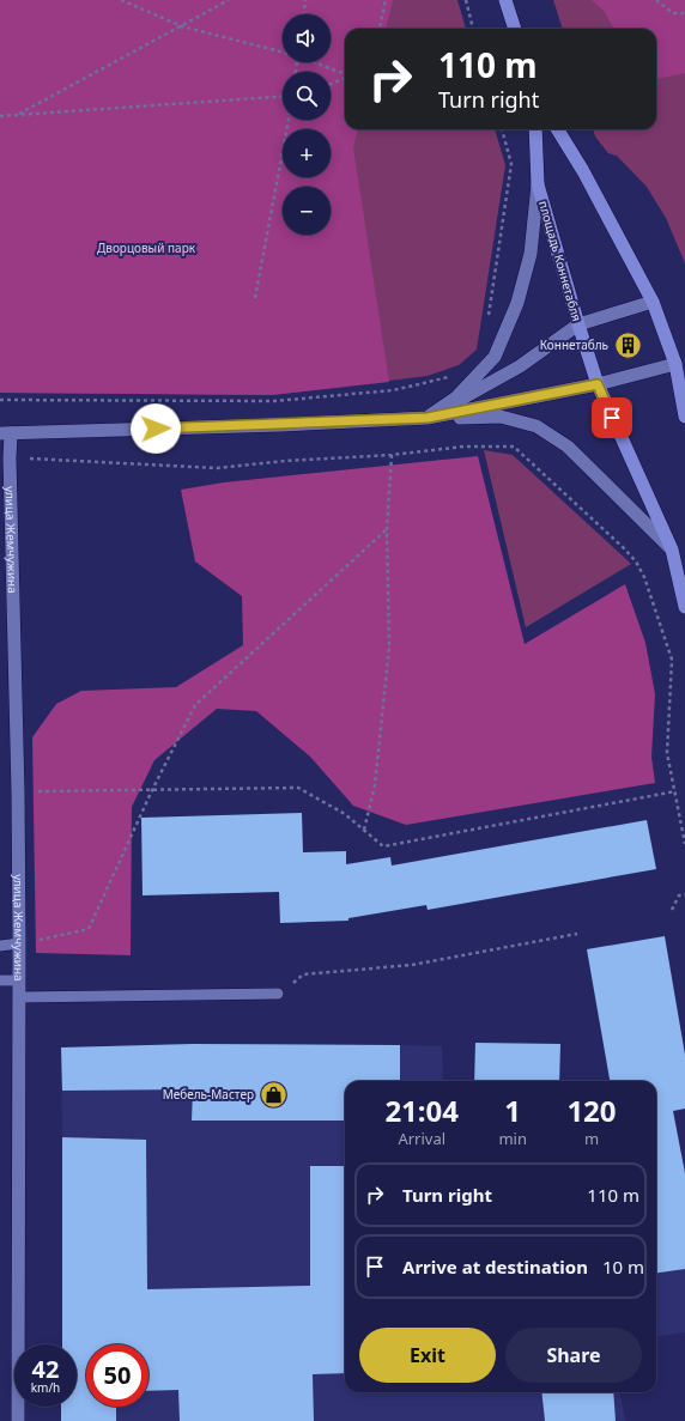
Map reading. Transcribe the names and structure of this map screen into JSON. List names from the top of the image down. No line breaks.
{"streets":{"main road":["площадь Коннетабля","улица Жемчужина"]},"parks":["Дворцовый парк"],"places":{"building":["Коннетабль"],"shop":["Мебель-Мастер"]},"page":{"map_buttons":["+","−"],"turn":["110 m","Turn right"],"eta":["21:04","Arrival","1","min","120","m"],"list":[{"name":"Turn right","value":"110 m"},{"name":"Arrive at destination","value":"10 m"}],"buttons":["Exit","Share"],"speed":"42 km/h","limit":"50"}}
